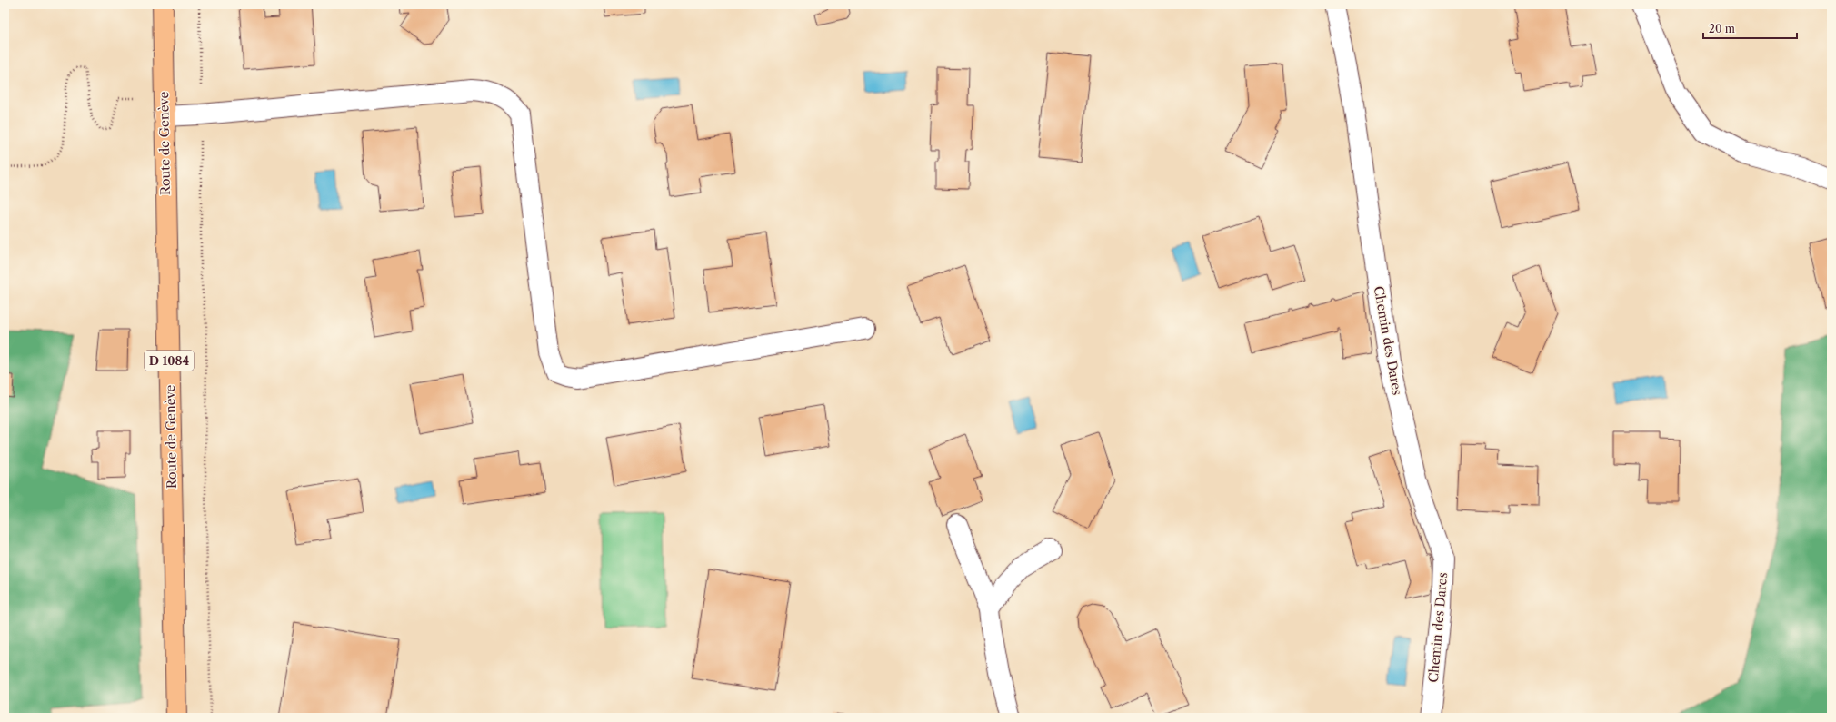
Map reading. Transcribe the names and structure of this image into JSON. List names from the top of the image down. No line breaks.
{"streets":{"main road":["Route de Genève","D 1084"],"street":["Chemin des Dares"]},"scale_bar":"20 m"}
